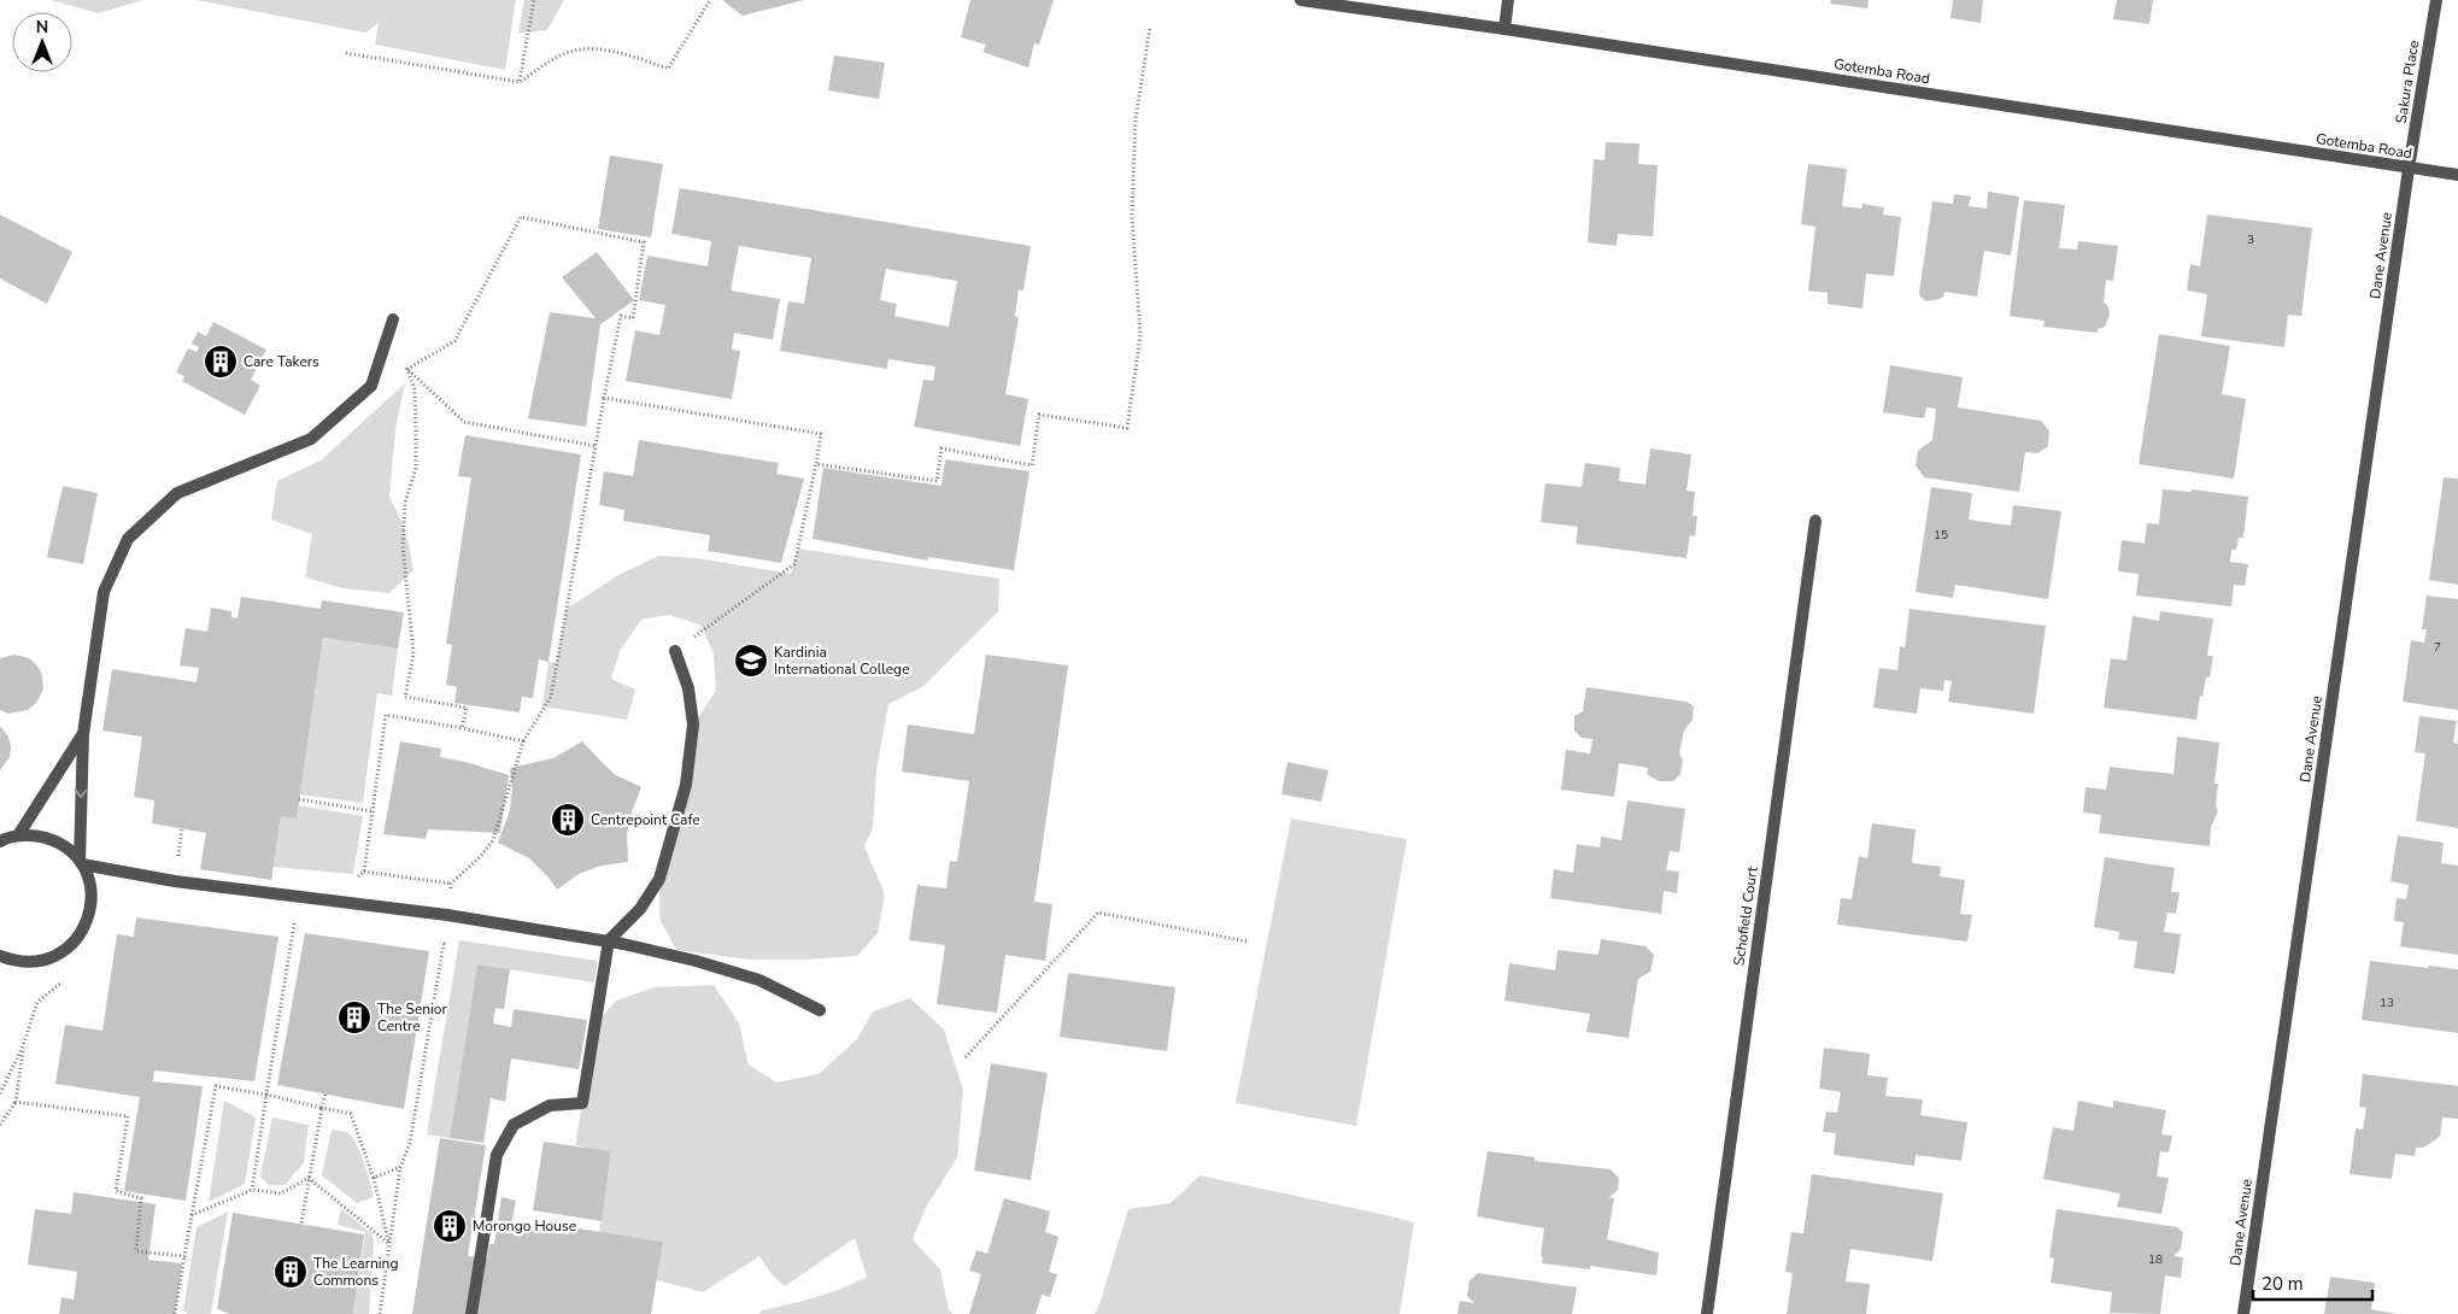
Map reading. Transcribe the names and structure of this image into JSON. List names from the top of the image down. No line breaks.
{"streets":{"street":["Gotemba Road","Sakura Place","Dane Avenue","Schofield Court"]},"crossings":[["Gotemba Road","Sakura Place"],["Gotemba Road","Dane Avenue"],["Sakura Place","Dane Avenue"]],"places":{"building":["Care Takers","Centrepoint Cafe","The Senior Centre","Morongo House","The Learning Commons"],"school or university":["Kardinia International College"]},"house_numbers":["3","15","7","13","18"],"scale_bar":"20 m","north":"top"}
